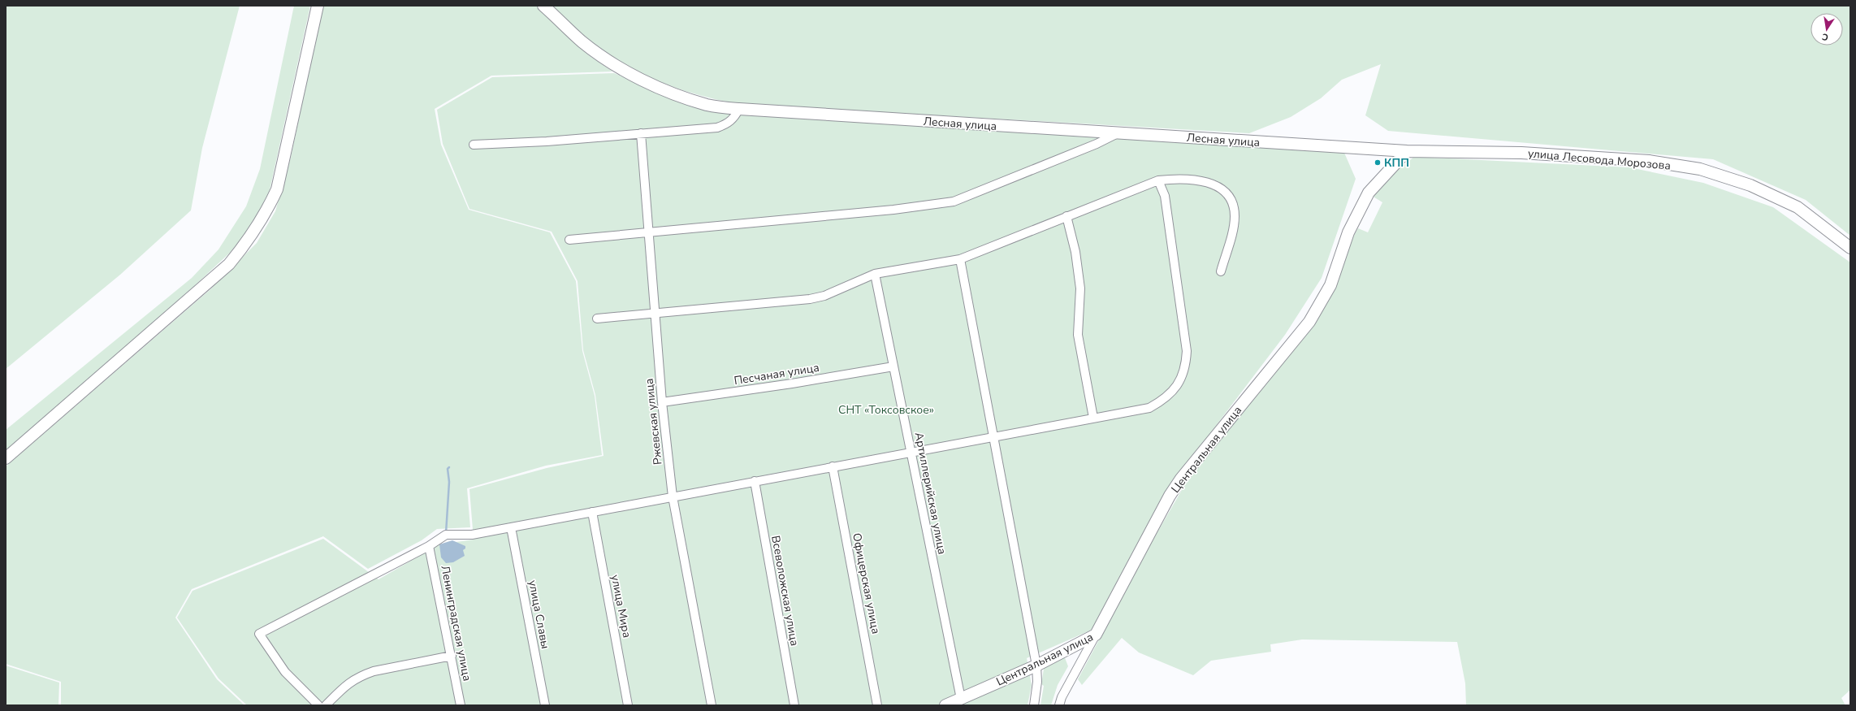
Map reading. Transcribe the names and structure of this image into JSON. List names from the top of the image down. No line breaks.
{"streets":{"street":["Лесная улица","улица Лесовода Морозова","Песчаная улица","Ржевская улица","Центральная улица","Артиллерийская улица","Офицерская улица","Всеволожская улица","улица Мира","улица Славы","Ленинградская улица"]},"crossings":[["Лесная улица","улица Лесовода Морозова"],["Лесная улица","Центральная улица"],["Песчаная улица","Ржевская улица"],["Песчаная улица","Артиллерийская улица"],["Центральная улица","Артиллерийская улица"]],"parks":["СНТ «Токсовское»"],"places":["КПП"],"north":"bottom"}
